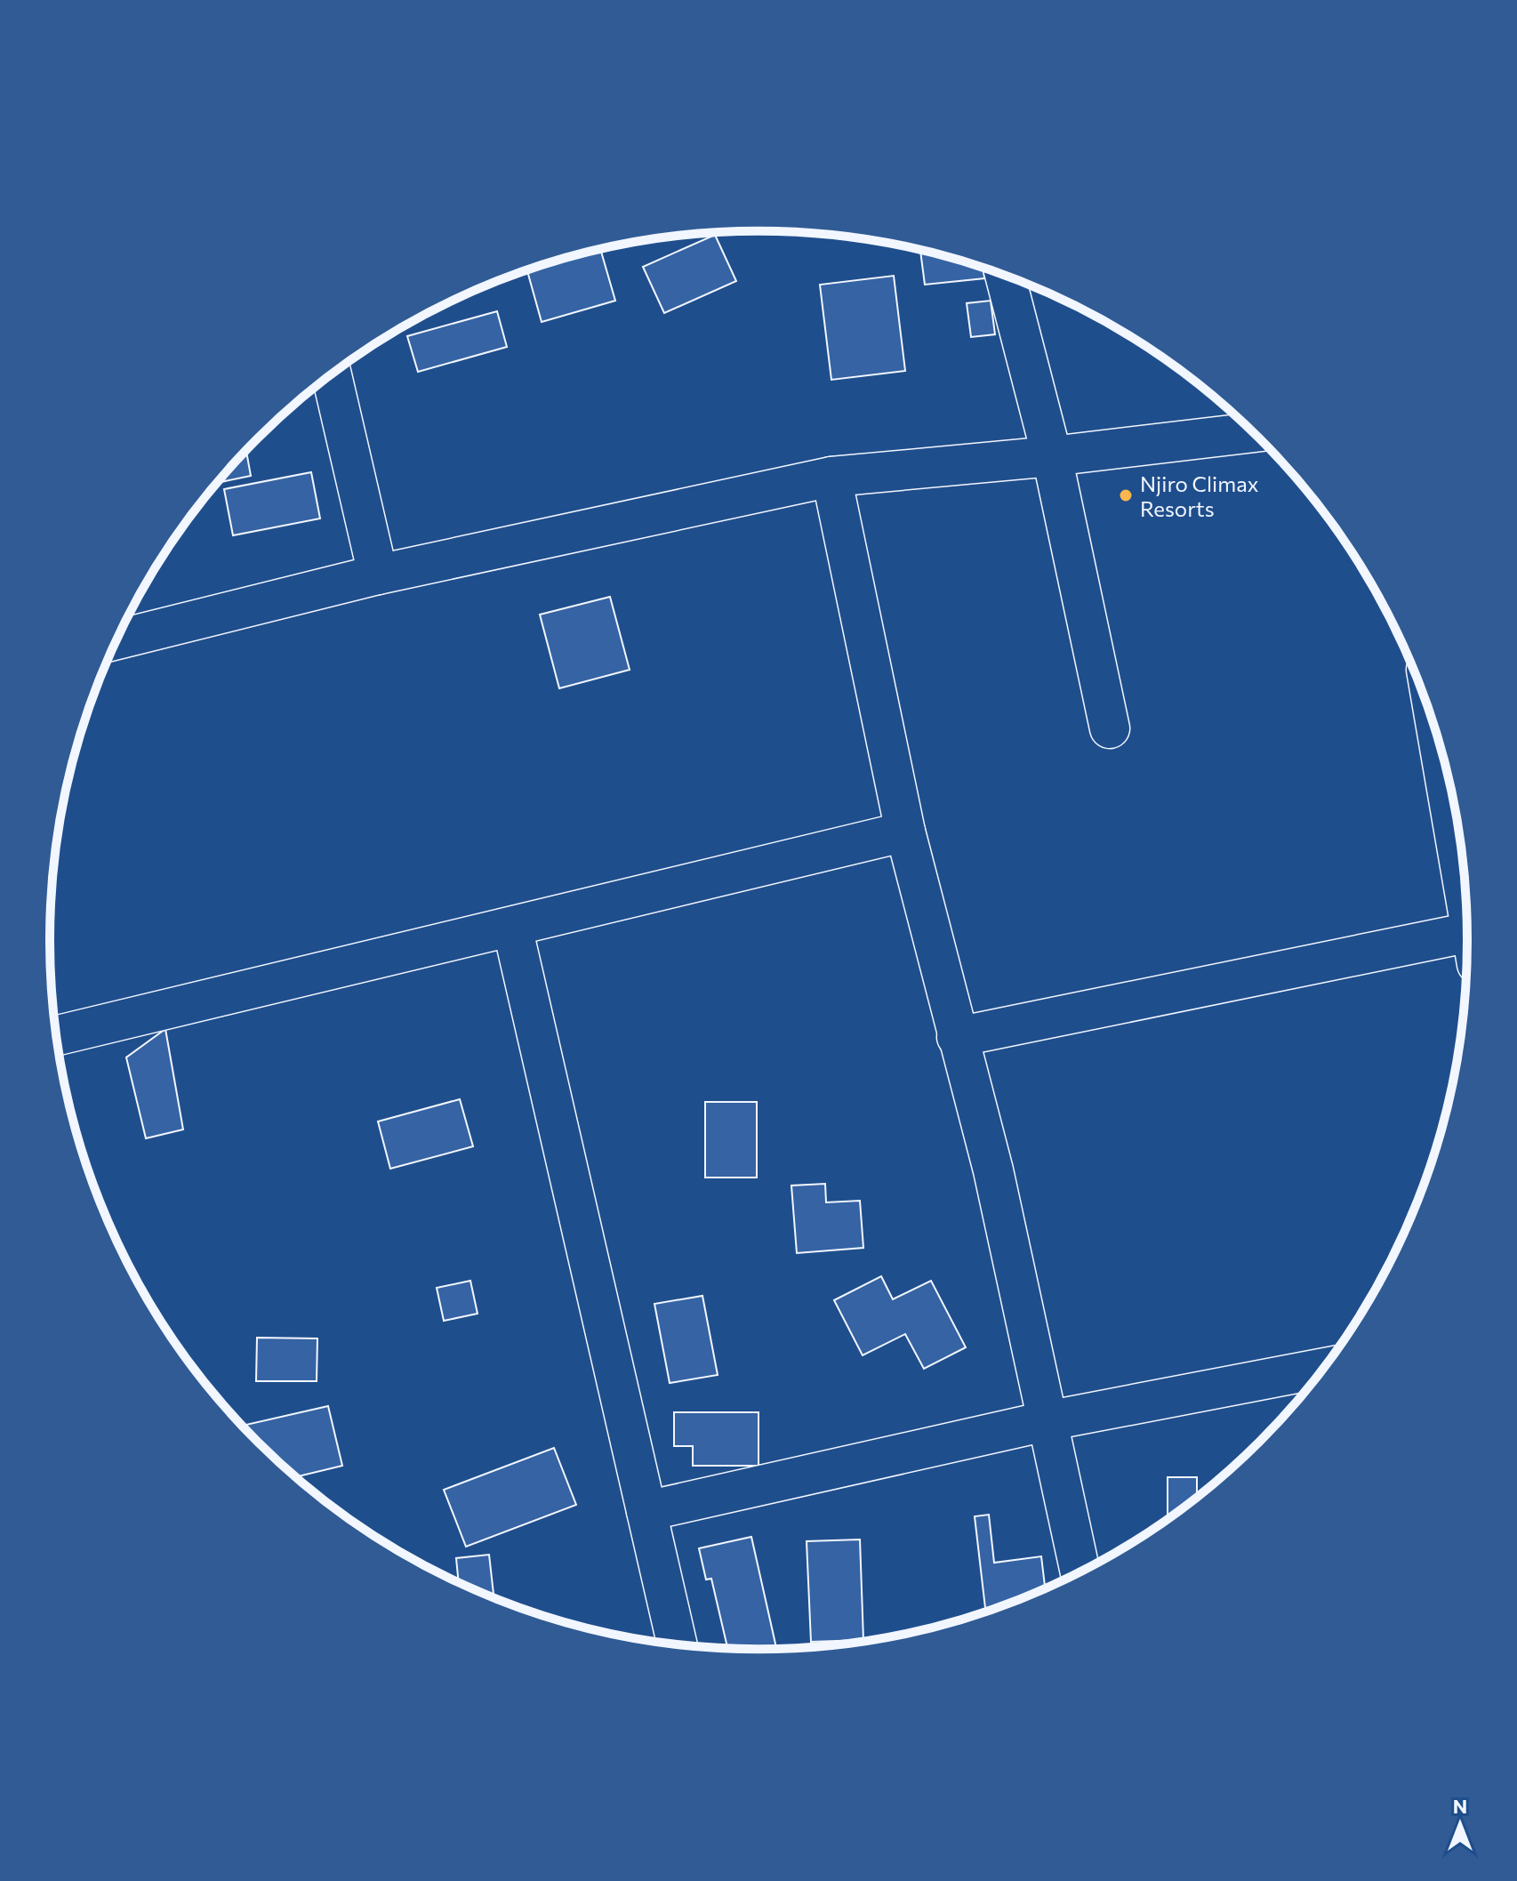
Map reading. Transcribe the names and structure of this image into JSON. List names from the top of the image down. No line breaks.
{"places":["Njiro Climax Resorts"],"north":"top"}
